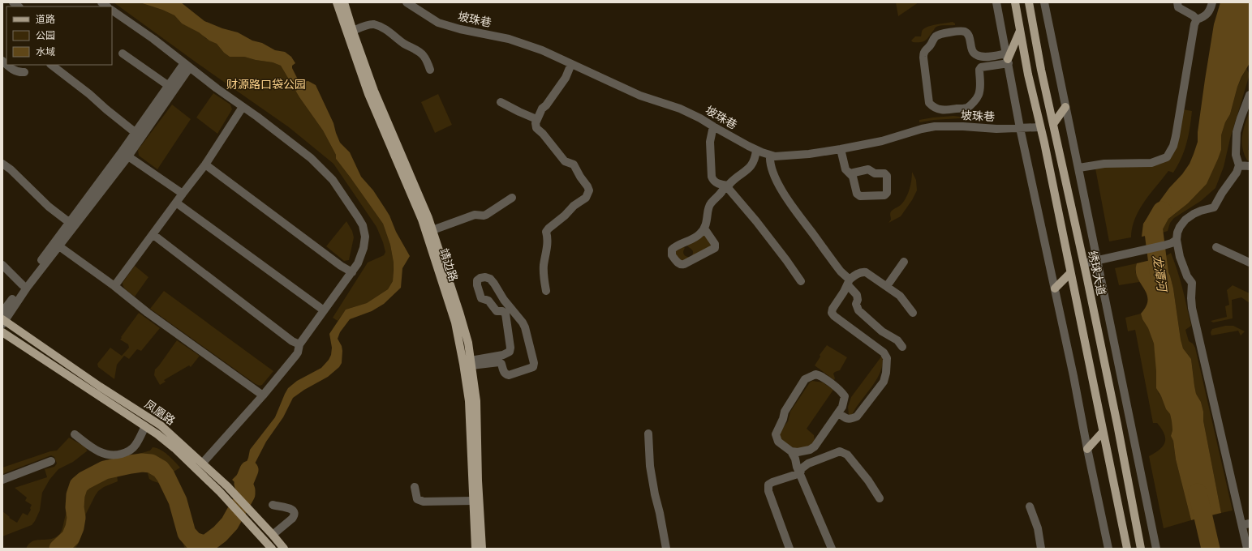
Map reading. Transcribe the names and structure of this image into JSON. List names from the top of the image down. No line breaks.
{"streets":{"main road":["靖边路","绣球大道","凤凰路"],"street":["坡珠巷"]},"water":["龙潭河"],"parks":["财源路口袋公园"],"legend":["道路","公园","水域"]}
